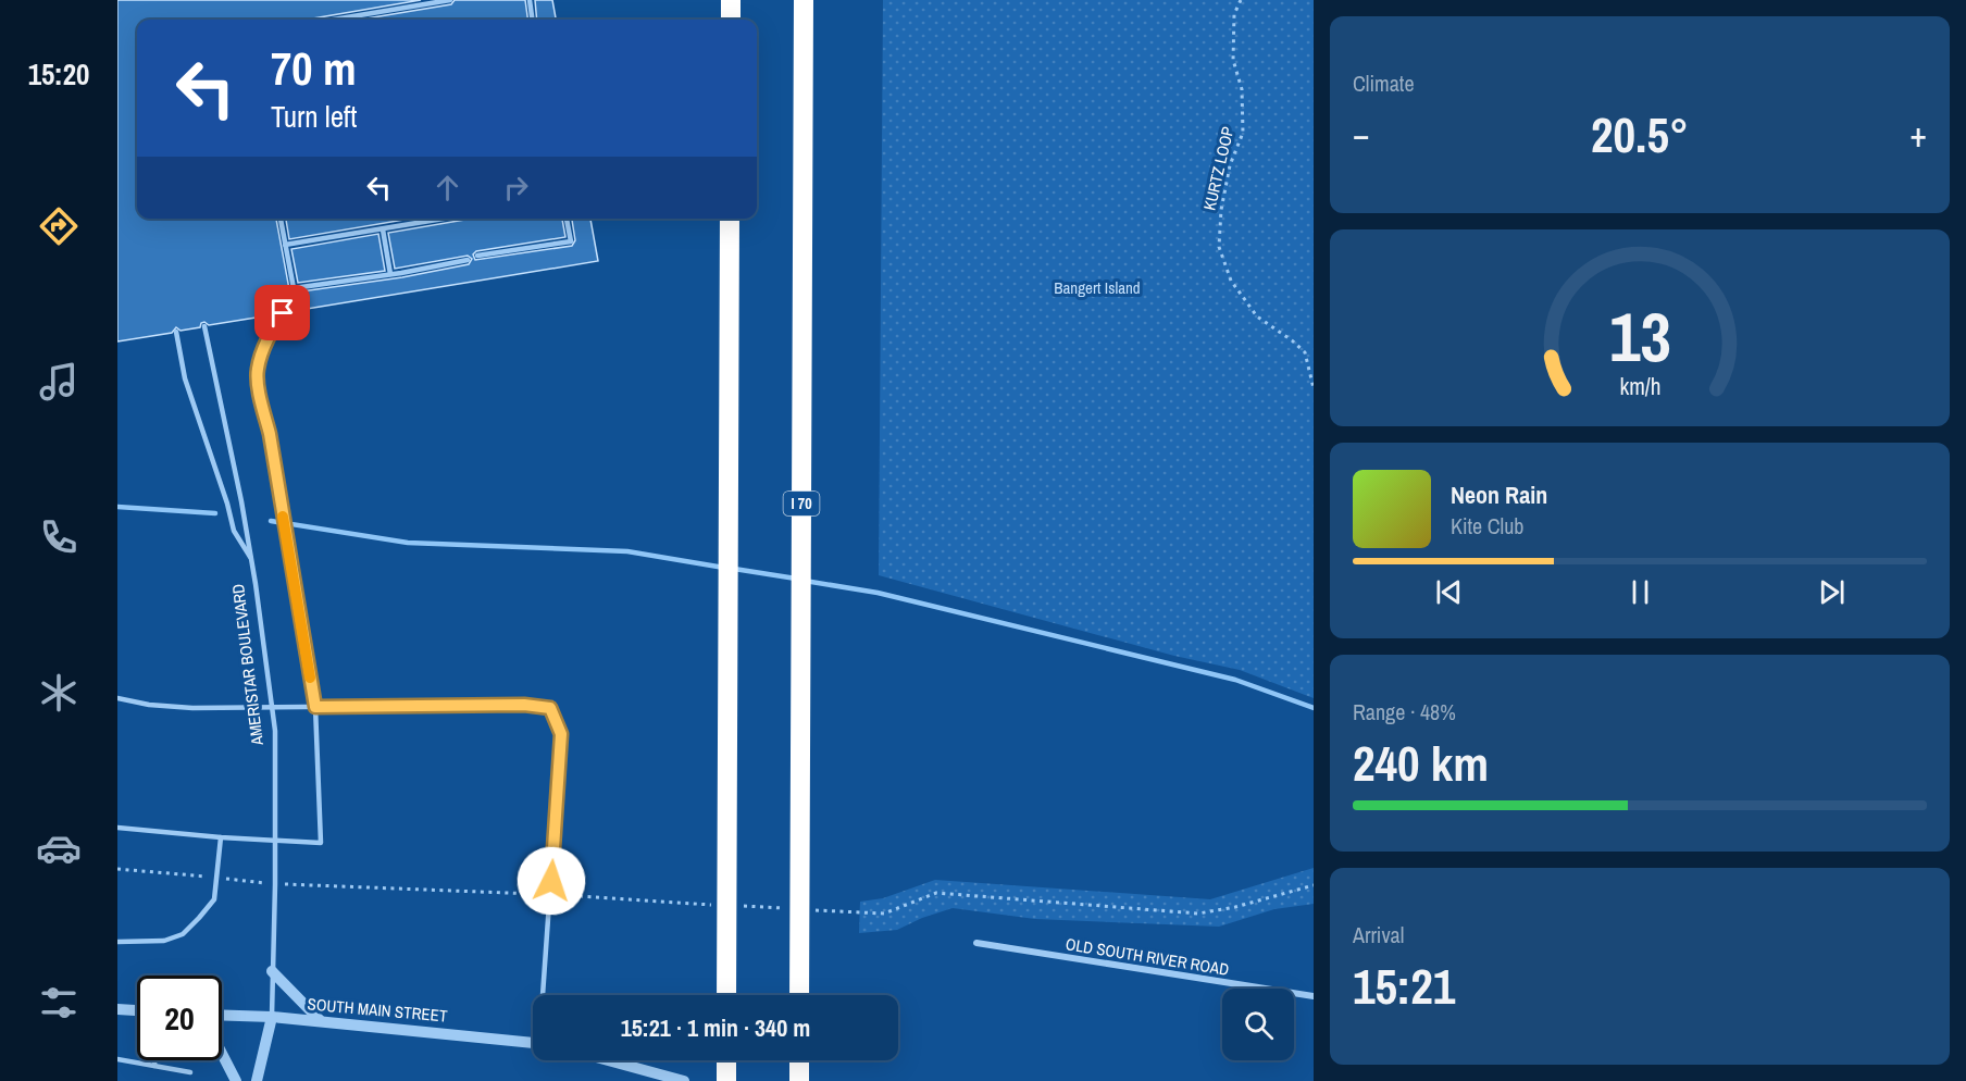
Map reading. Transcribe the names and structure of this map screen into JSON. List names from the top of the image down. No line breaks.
{"streets":{"highway":["I 70"],"street":["AMERISTAR BOULEVARD","OLD SOUTH RIVER ROAD","SOUTH MAIN STREET"],"path":["KURTZ LOOP"]},"crossings":[["AMERISTAR BOULEVARD","SOUTH MAIN STREET"]],"parks":["Bangert Island"],"page":{"tabs":"15:20","tile":["Climate",["Range · 48%","240 km"],["Arrival","15:21"]],"turn":["70 m","Turn left"],"heat":["−","20.5°","+"],"song":["Neon Rain","Kite Club"],"limit":"20","trip":"15:21 · 1 min · 340 m","gauge":["13","km/h"]}}
